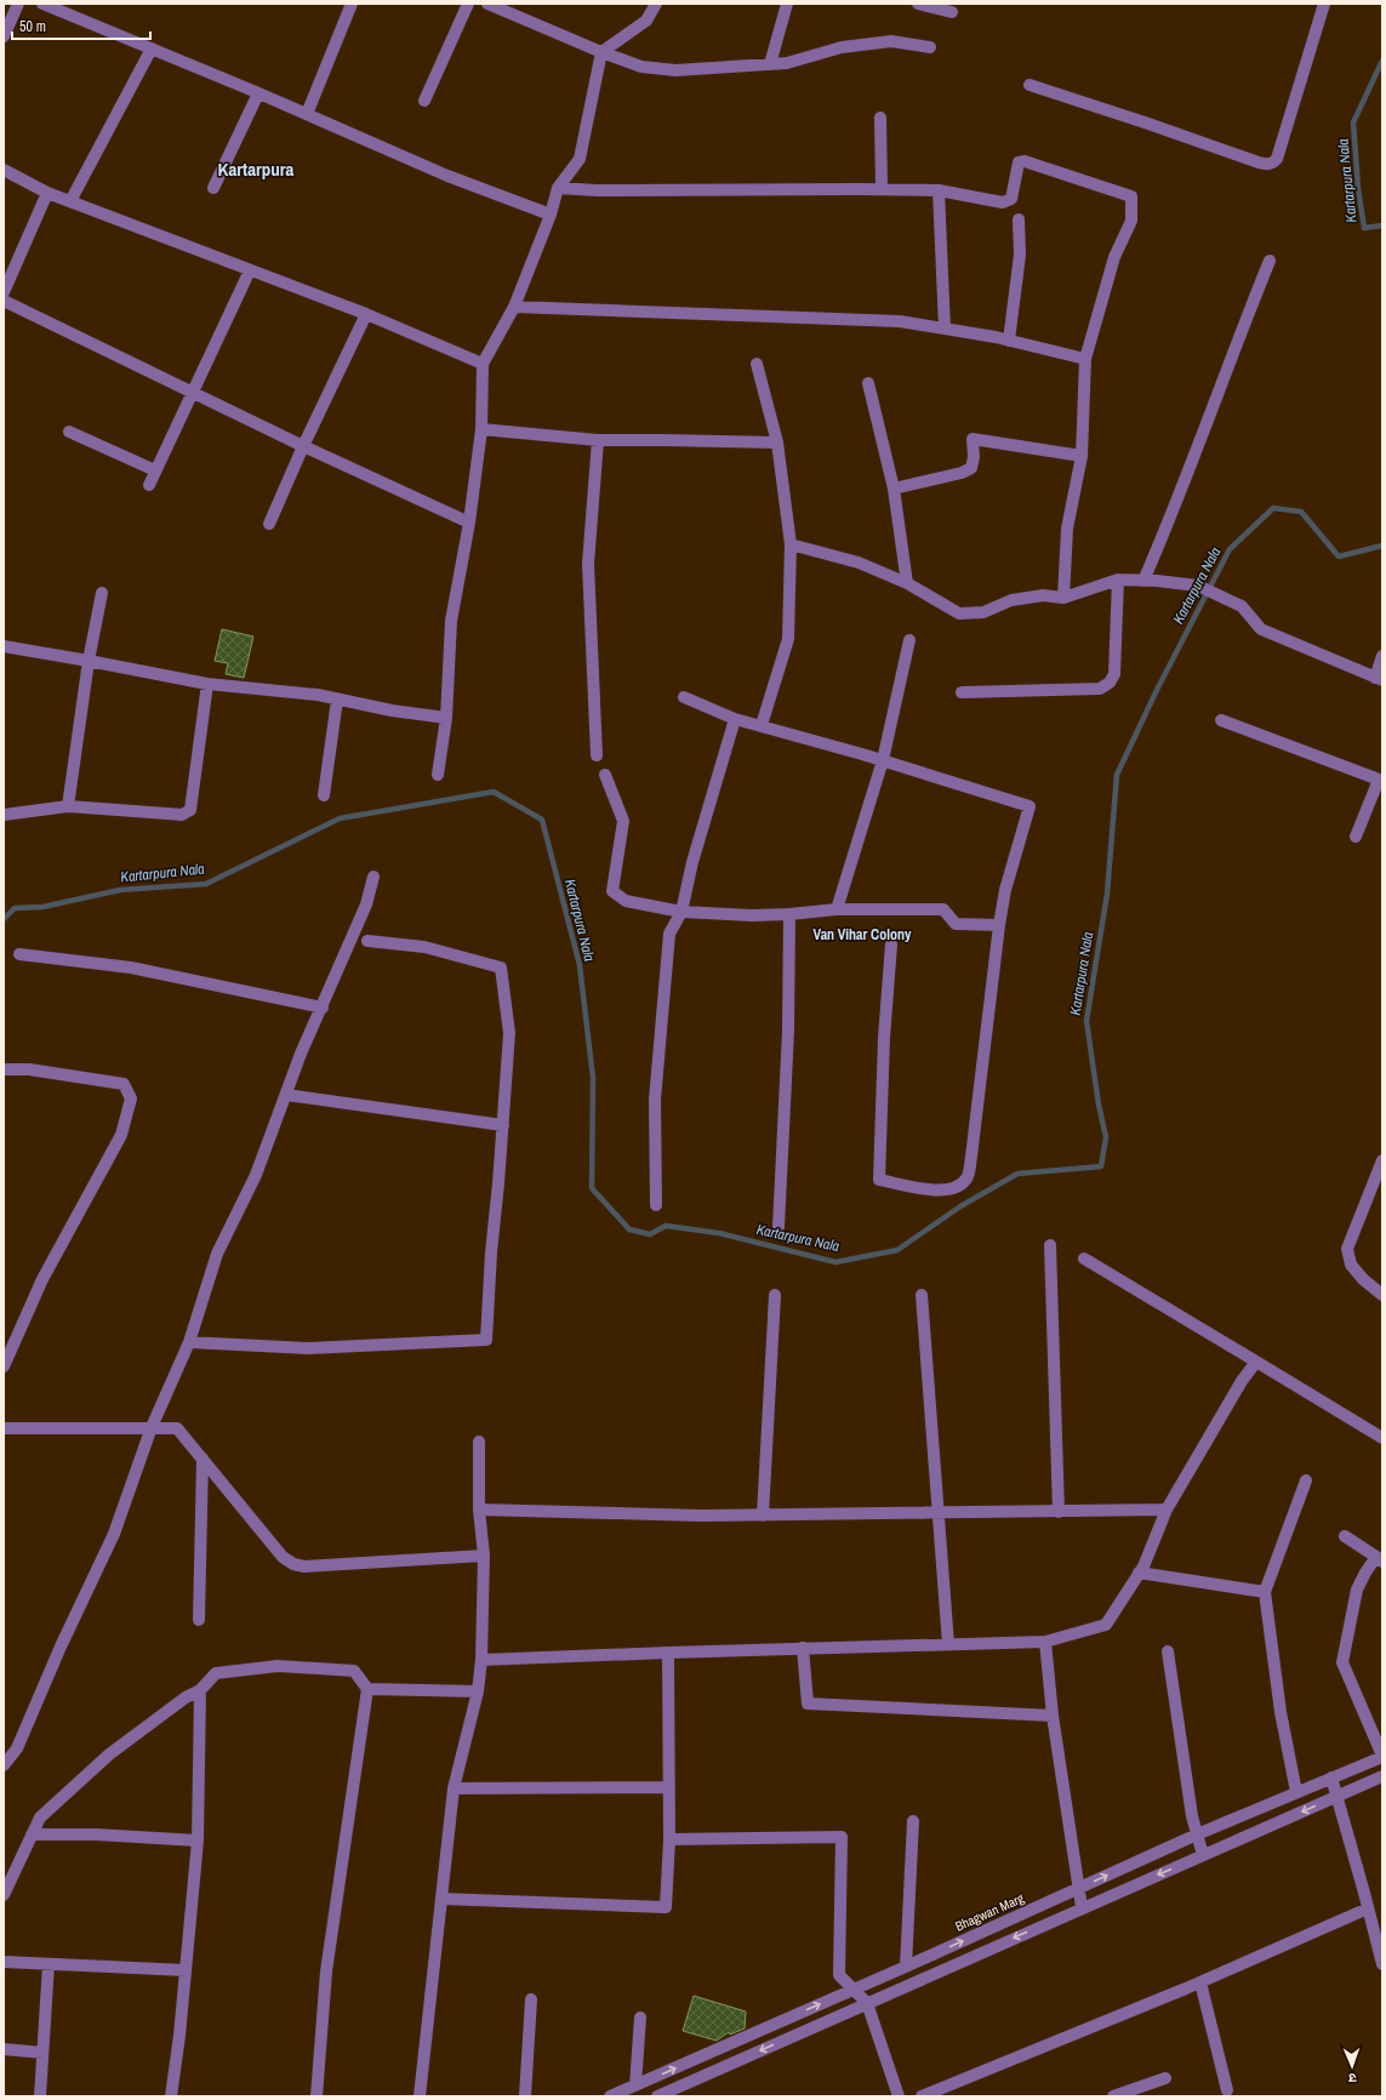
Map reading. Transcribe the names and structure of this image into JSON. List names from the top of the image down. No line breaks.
{"streets":{"street":["Bhagwan Marg"]},"districts":["Kartarpura","Van Vihar Colony"],"water":["Kartarpura Nala"],"scale_bar":"50 m","north":"bottom"}
